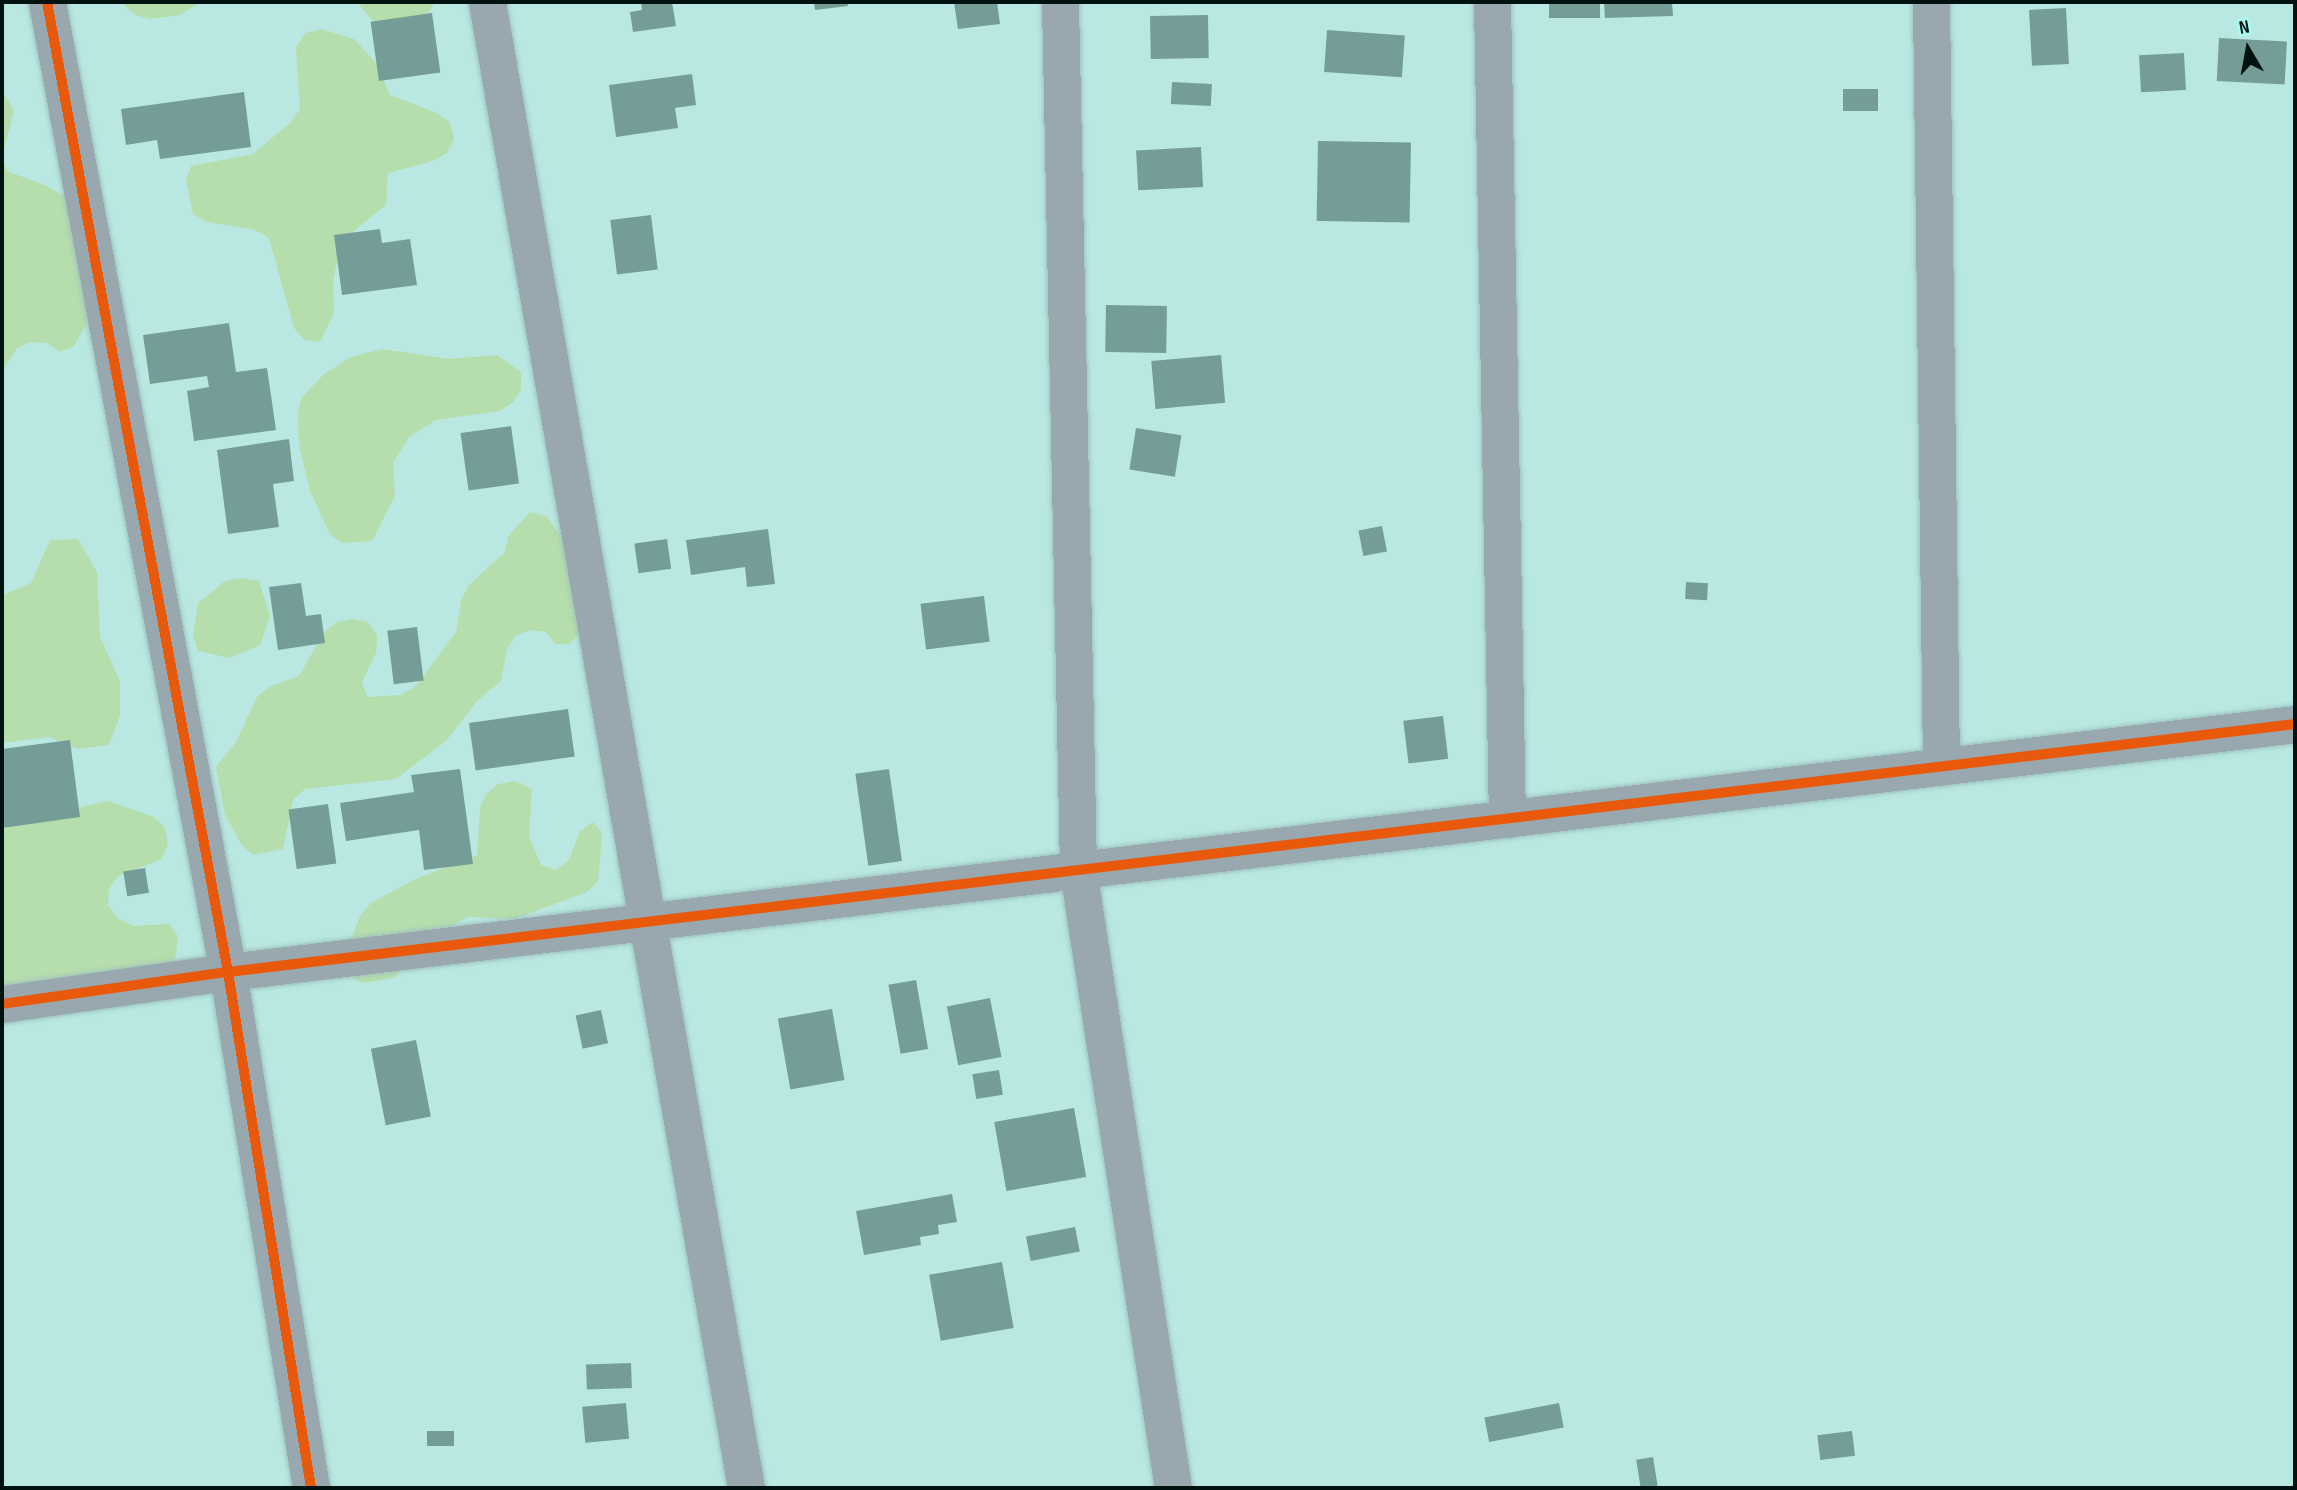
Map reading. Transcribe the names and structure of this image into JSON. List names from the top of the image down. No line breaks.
{"north":"top"}
